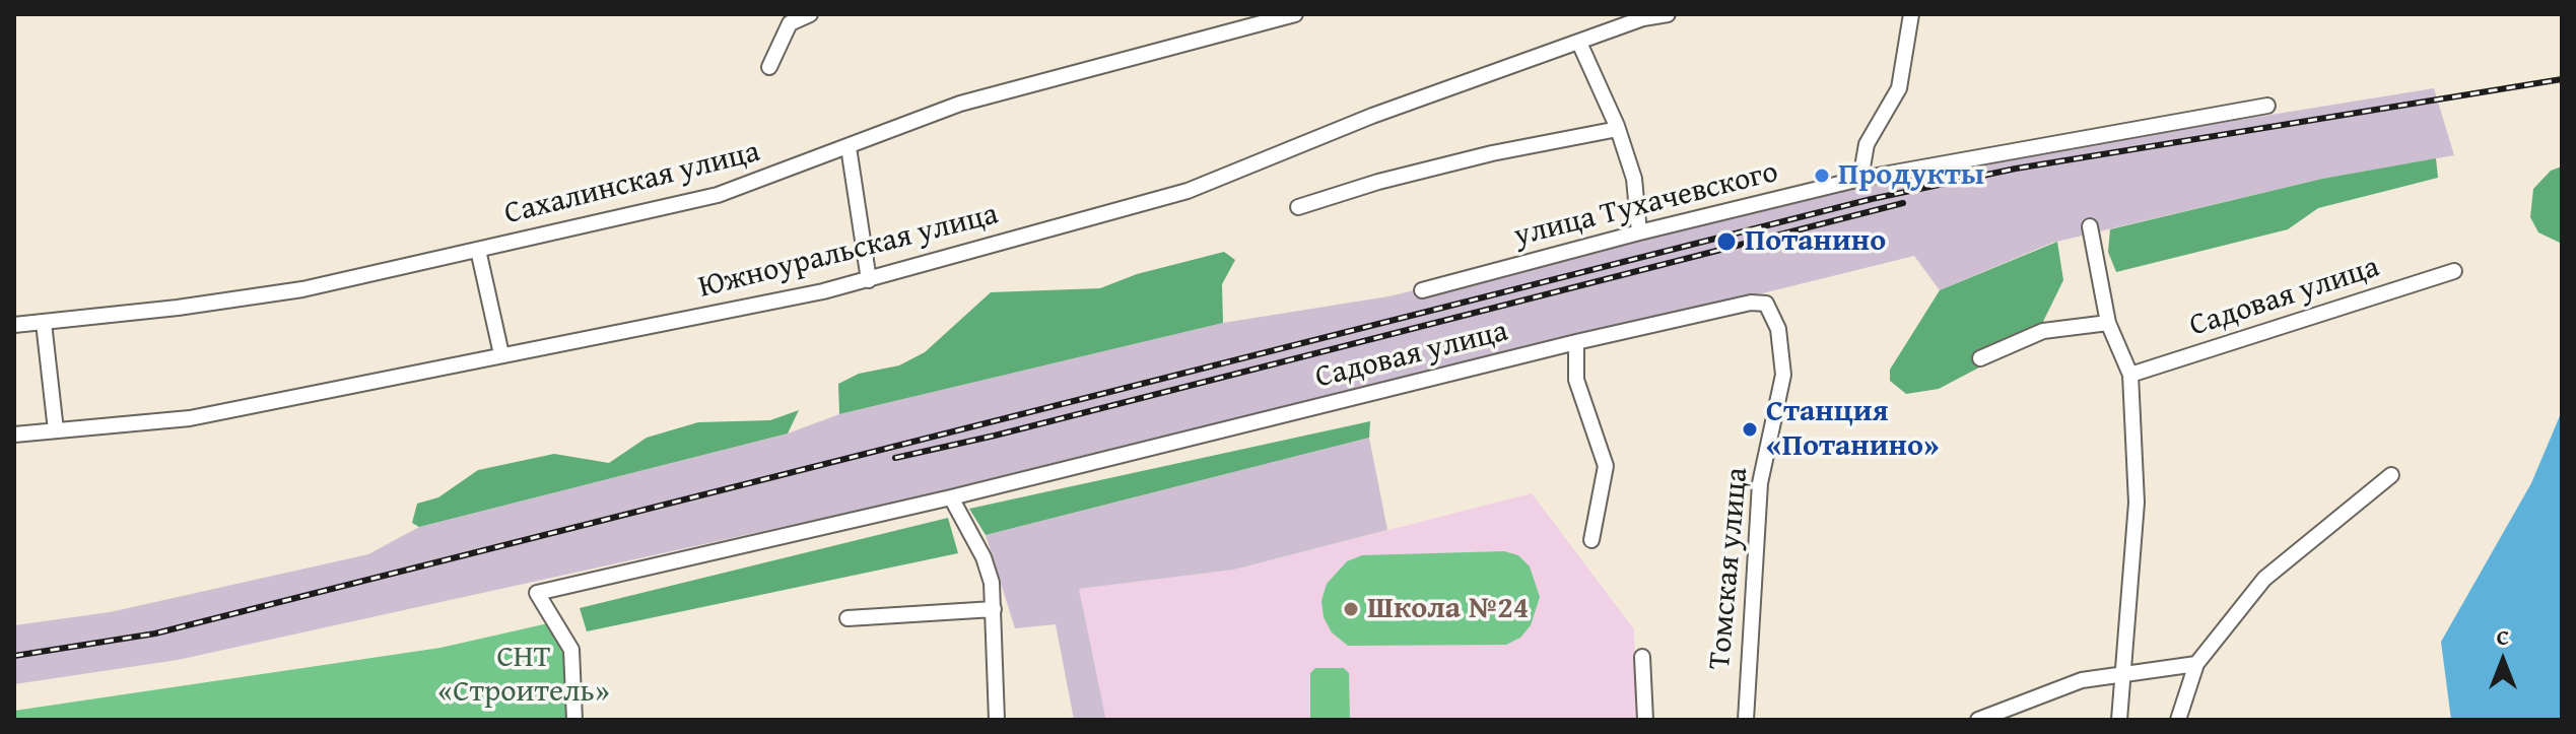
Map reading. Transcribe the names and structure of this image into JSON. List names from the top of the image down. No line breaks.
{"streets":{"street":["Сахалинская улица","улица Тухачевского","Южноуральская улица","Садовая улица","Томская улица"]},"crossings":[["Садовая улица","Томская улица"]],"parks":["СНТ «Строитель»"],"places":["Продукты","Потанино","Станция «Потанино»","Школа №24"],"north":"top"}
